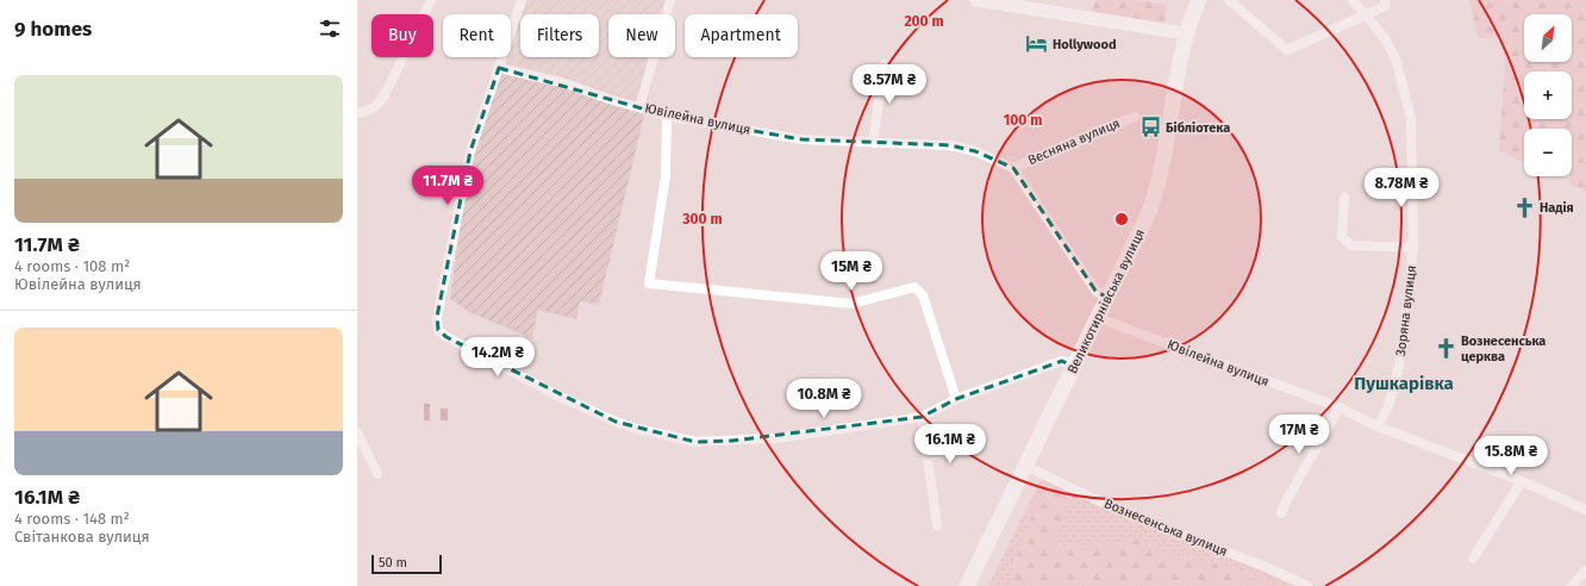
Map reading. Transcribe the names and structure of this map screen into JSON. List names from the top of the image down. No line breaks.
{"streets":{"main road":["Великотирнівська вулиця"],"street":["Ювілейна вулиця","Весняна вулиця","Зоряна вулиця","Вознесенська вулиця"]},"crossings":[["Ювілейна вулиця","Весняна вулиця"],["Ювілейна вулиця","Великотирнівська вулиця"],["Ювілейна вулиця","Зоряна вулиця"],["Великотирнівська вулиця","Вознесенська вулиця"]],"districts":["Пушкарівка"],"places":{"hotel":["Hollywood"],"bus stop":["Бібліотека"],"church":["Надія","Вознесенська церква"]},"scale_bar":"50 m","north":"top right","page":{"heading":"9 homes","map_buttons":["+","−"],"chip":["Buy","Rent","Filters","New","Apartment"],"list":[{"name":"11.7M ₴","note":"4 rooms · 108 m² · Ювілейна вулиця"},{"name":"16.1M ₴","note":"4 rooms · 148 m² · Світанкова вулиця"}],"price":["8.57M ₴","11.7M ₴","8.78M ₴","15M ₴","14.2M ₴","10.8M ₴","17M ₴","16.1M ₴","15.8M ₴"],"scale":"50 m"},"rings":["200 m","100 m","300 m"]}
